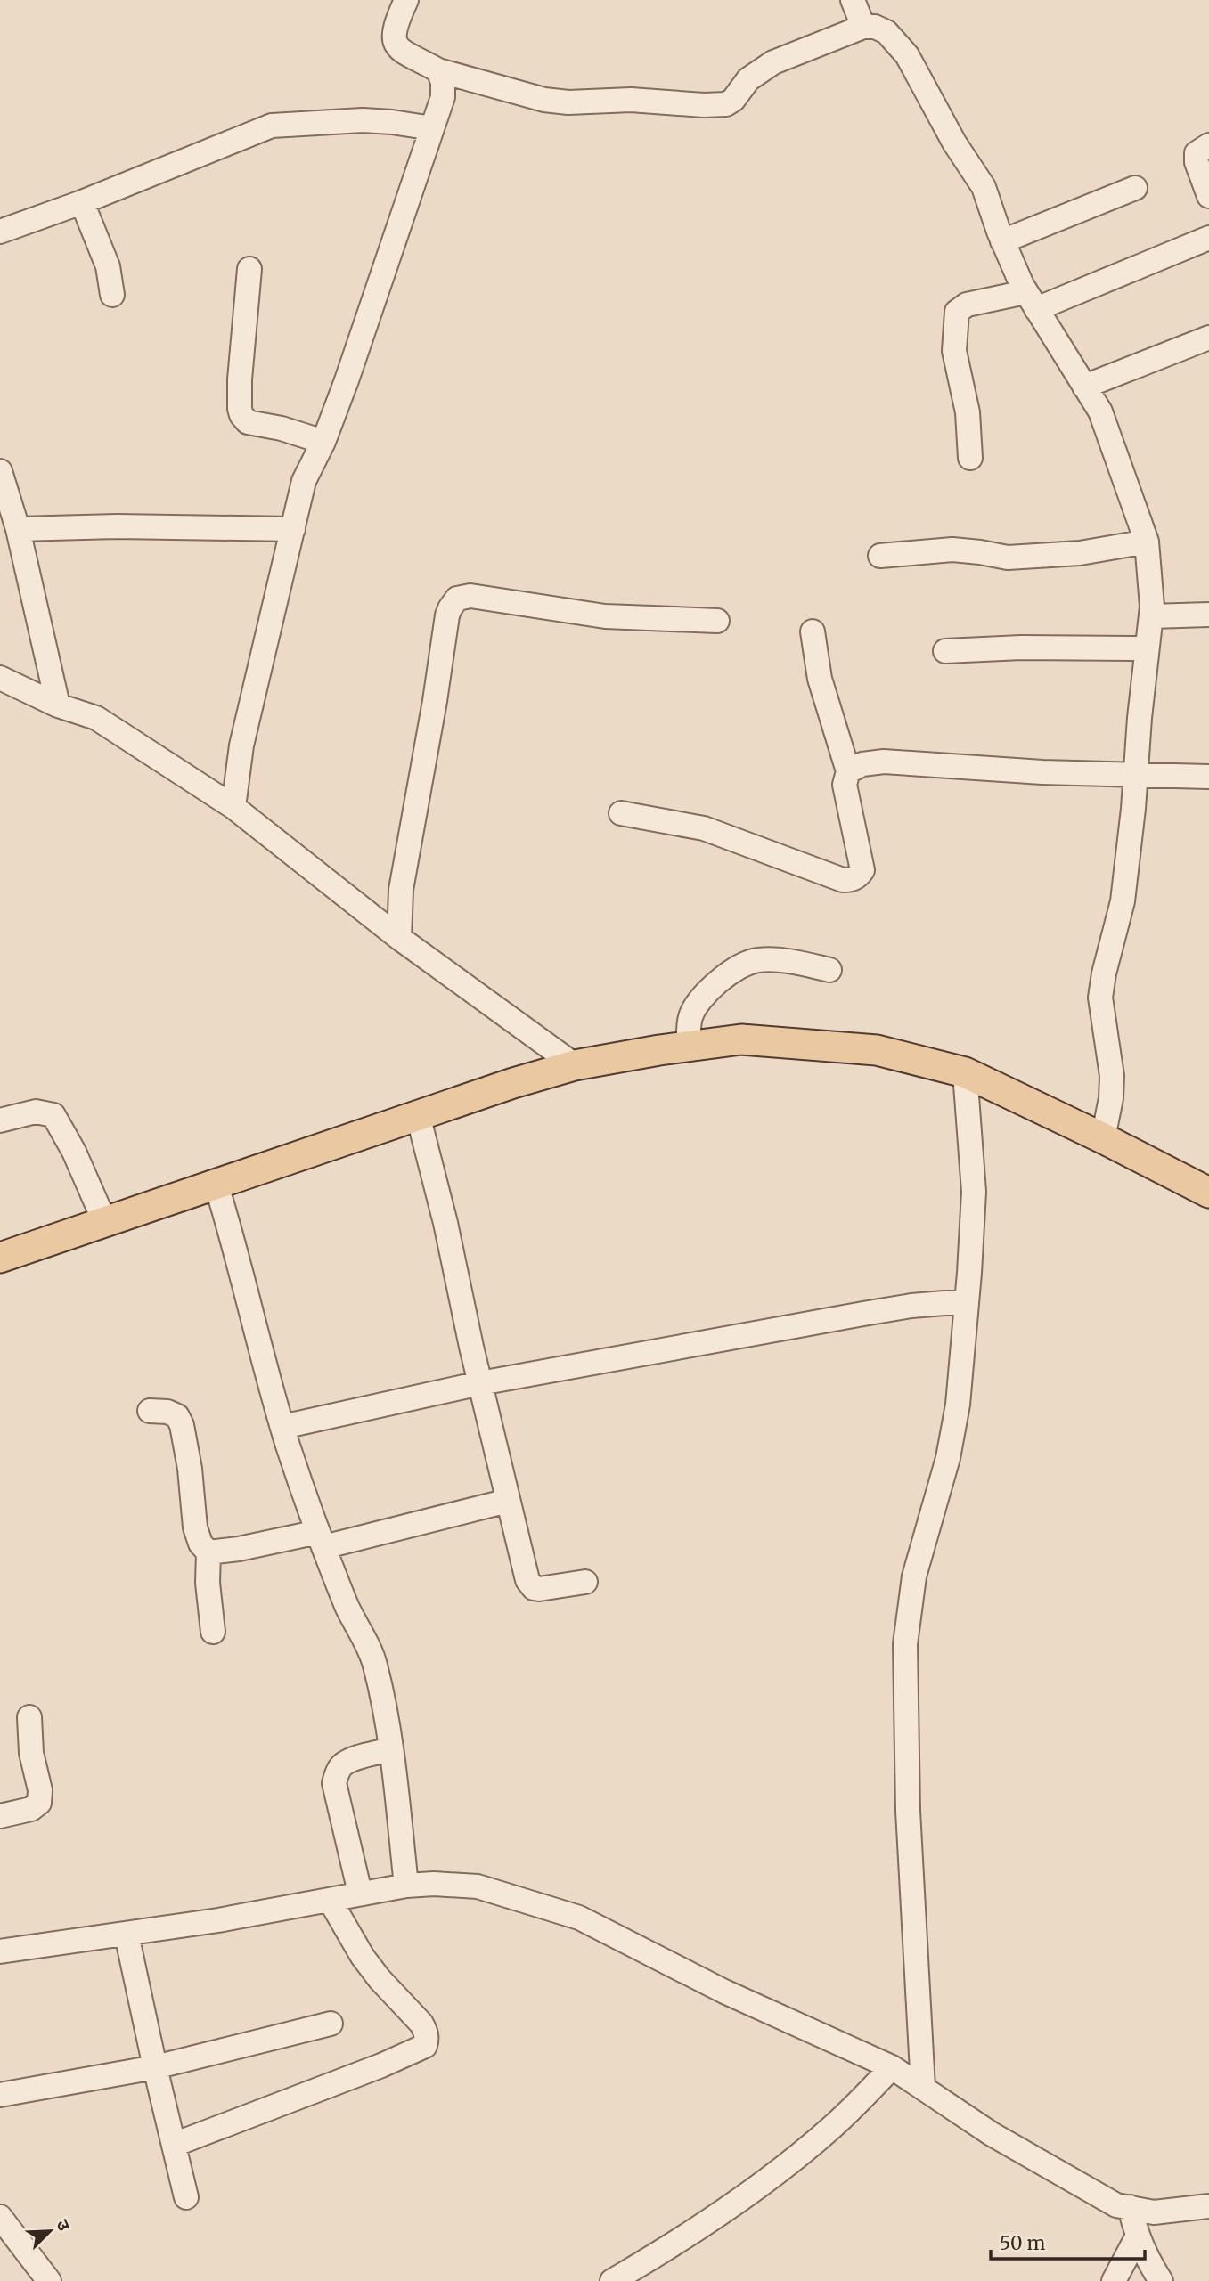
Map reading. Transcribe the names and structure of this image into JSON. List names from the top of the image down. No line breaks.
{"scale_bar":"50 m","north":"top right"}
